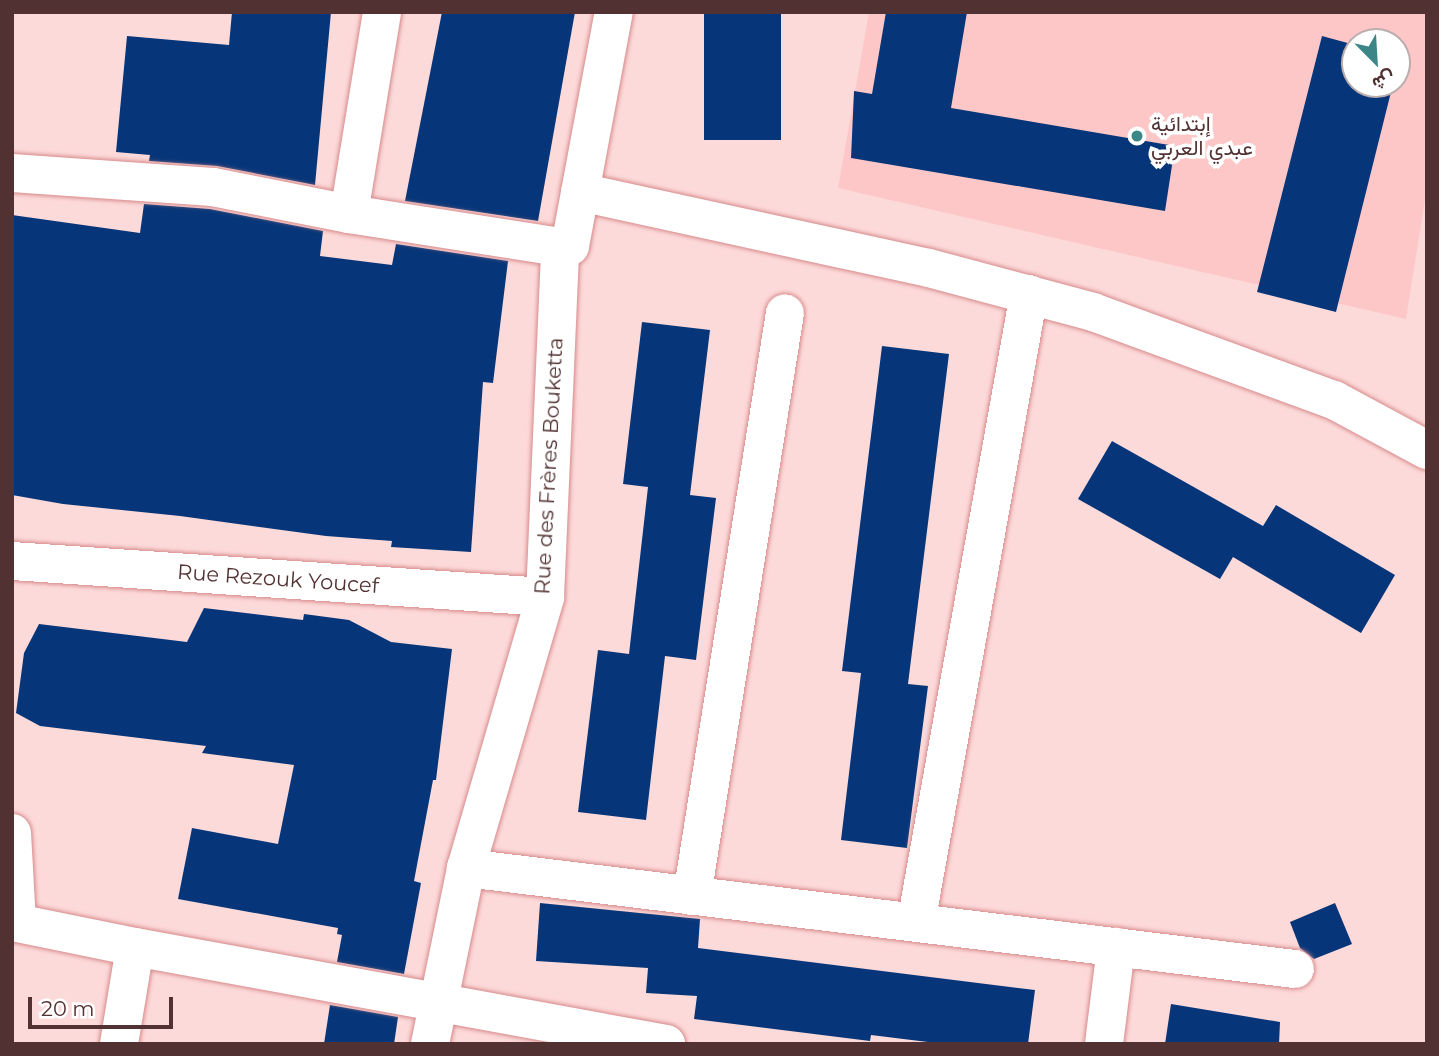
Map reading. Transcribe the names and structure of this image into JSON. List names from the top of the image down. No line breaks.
{"streets":{"street":["Rue des Frères Bouketta","Rue Rezouk Youcef"]},"crossings":[["Rue des Frères Bouketta","Rue Rezouk Youcef"]],"places":["إبتدائية عبدي العربي"],"scale_bar":"20 m","north":"bottom right"}
